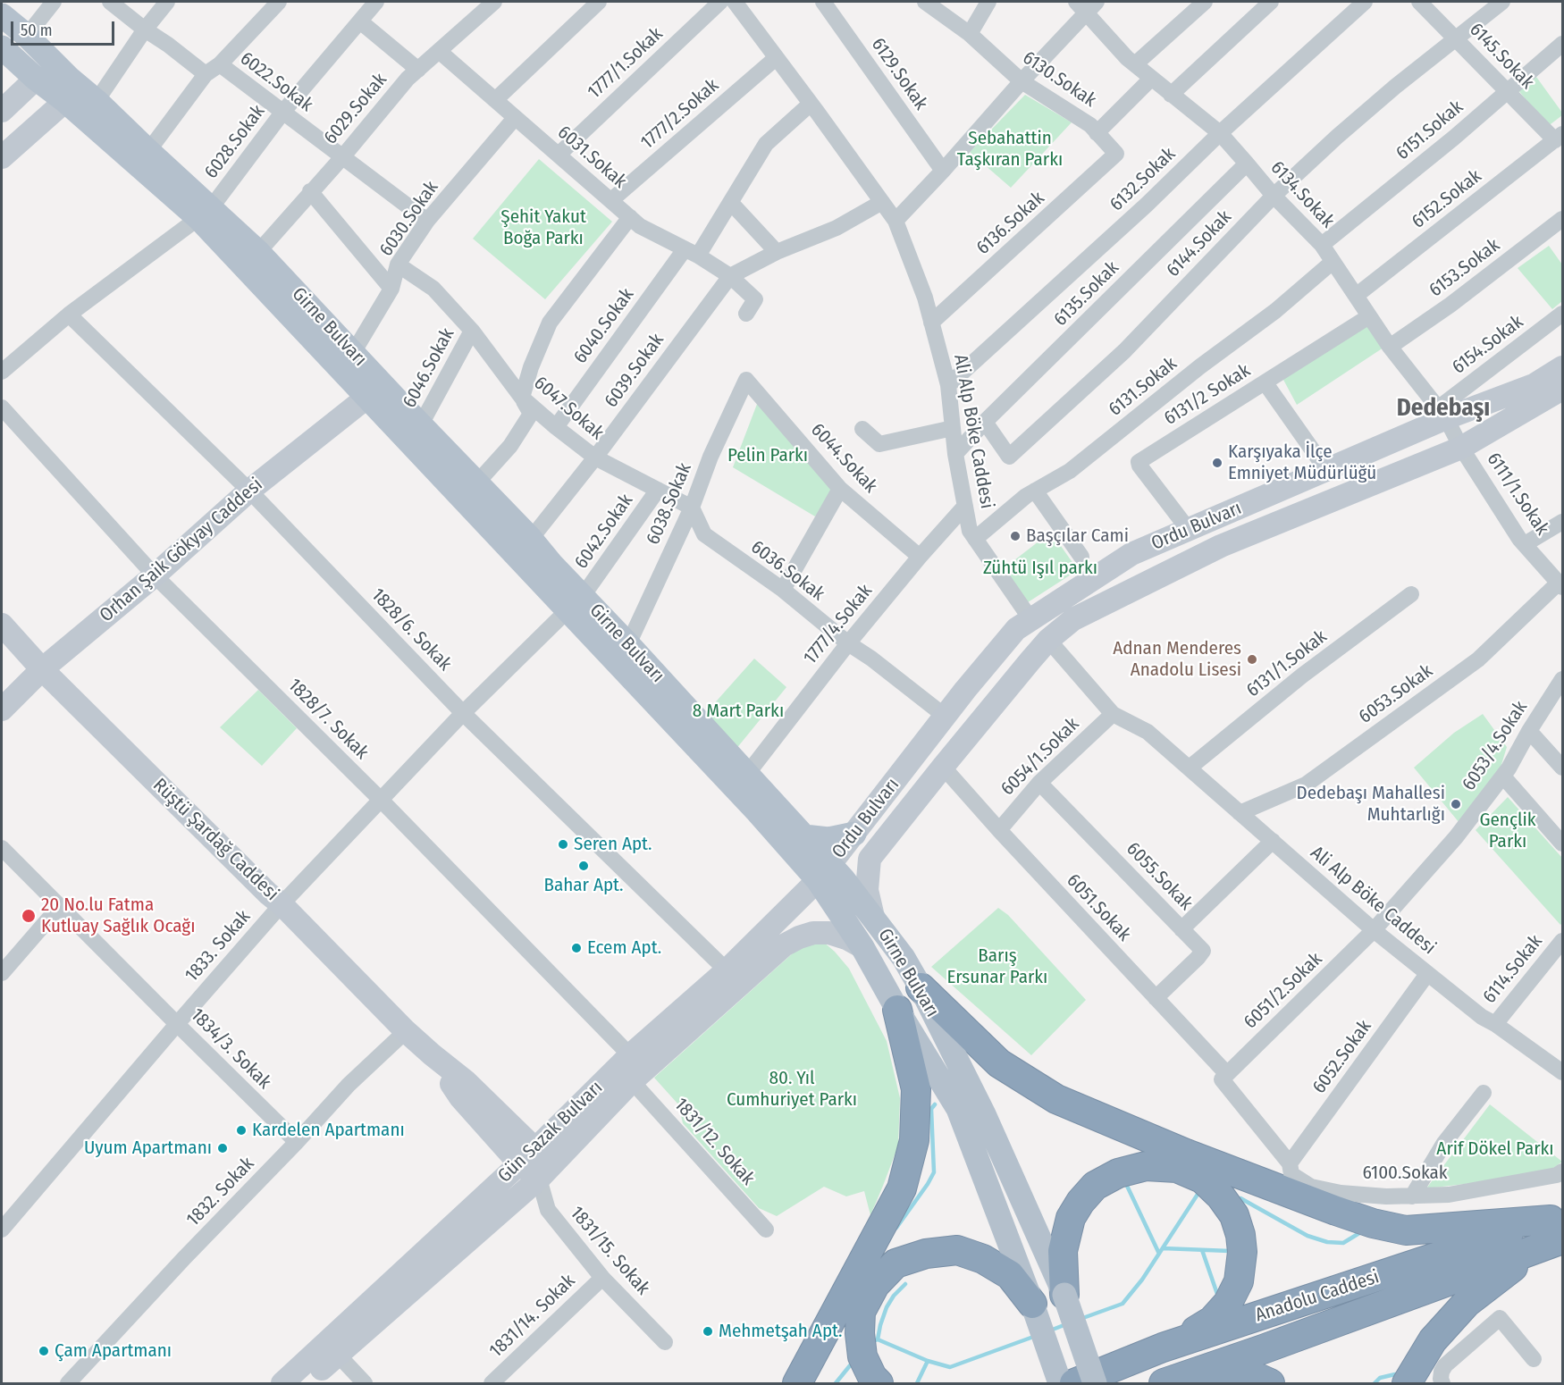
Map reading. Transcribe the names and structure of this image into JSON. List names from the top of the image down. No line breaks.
{"streets":{"highway":["Anadolu Caddesi"],"main road":["Girne Bulvarı","Ordu Bulvarı","Orhan Şaik Gökyay Caddesi","Rüştü Şardağ Caddesi","Gün Sazak Bulvarı"],"street":["6145.Sokak","1777/1.Sokak","6129.Sokak","6130.Sokak","6022.Sokak","6029.Sokak","1777/2.Sokak","6151.Sokak","6028.Sokak","6031.Sokak","6132.Sokak","6134.Sokak","6152.Sokak","6030.Sokak","6136.Sokak","6144.Sokak","6153.Sokak","6135.Sokak","6040.Sokak","6154.Sokak","6046.Sokak","6039.Sokak","6131.Sokak","6131/2 Sokak","6047.Sokak","Ali Alp Böke Caddesi","6044.Sokak","6111/1.Sokak","6038.Sokak","6042.Sokak","6036.Sokak","1777/4.Sokak","1828/6. Sokak","6131/1.Sokak","6053.Sokak","1828/7. Sokak","6053/4.Sokak","6054/1.Sokak","6055.Sokak","6051.Sokak","1833. Sokak","6114.Sokak","6051/2.Sokak","1834/3. Sokak","6052.Sokak","1831/12. Sokak","6100.Sokak","1832. Sokak","1831/15. Sokak","1831/14. Sokak"]},"crossings":[["6145.Sokak","6151.Sokak"],["6145.Sokak","6152.Sokak"],["6145.Sokak","6144.Sokak"],["1777/1.Sokak","6031.Sokak"],["6130.Sokak","6136.Sokak"],["6022.Sokak","6029.Sokak"],["6022.Sokak","6028.Sokak"],["6022.Sokak","6030.Sokak"],["6022.Sokak","Girne Bulvarı"],["6029.Sokak","6031.Sokak"],["6029.Sokak","Girne Bulvarı"],["1777/2.Sokak","6031.Sokak"],["1777/2.Sokak","Ali Alp Böke Caddesi"],["6151.Sokak","6134.Sokak"],["6028.Sokak","Girne Bulvarı"],["6028.Sokak","1828/6. Sokak"],["6031.Sokak","6030.Sokak"],["6031.Sokak","6040.Sokak"],["6031.Sokak","6039.Sokak"],["6132.Sokak","6134.Sokak"],["6132.Sokak","Ali Alp Böke Caddesi"],["6134.Sokak","6152.Sokak"],["6134.Sokak","6144.Sokak"],["6134.Sokak","6153.Sokak"],["6134.Sokak","6135.Sokak"],["6134.Sokak","6154.Sokak"],["6134.Sokak","6131.Sokak"],["6134.Sokak","6131/2 Sokak"],["6134.Sokak","6111/1.Sokak"],["6134.Sokak","Ordu Bulvarı"],["6030.Sokak","Girne Bulvarı"],["6030.Sokak","6047.Sokak"],["6136.Sokak","Ali Alp Böke Caddesi"],["6144.Sokak","6135.Sokak"],["6135.Sokak","Ali Alp Böke Caddesi"],["6040.Sokak","6047.Sokak"],["6040.Sokak","Ali Alp Böke Caddesi"],["Girne Bulvarı","6046.Sokak"],["Girne Bulvarı","6039.Sokak"],["Girne Bulvarı","6038.Sokak"],["Girne Bulvarı","Ordu Bulvarı"],["Girne Bulvarı","6042.Sokak"],["Girne Bulvarı","Orhan Şaik Gökyay Caddesi"],["Girne Bulvarı","1777/4.Sokak"],["Girne Bulvarı","1833. Sokak"],["Girne Bulvarı","Gün Sazak Bulvarı"],["6154.Sokak","Ordu Bulvarı"],["6046.Sokak","6047.Sokak"],["6039.Sokak","6047.Sokak"],["6039.Sokak","Ali Alp Böke Caddesi"],["6131.Sokak","Ali Alp Böke Caddesi"],["6131/2 Sokak","Ordu Bulvarı"],["6047.Sokak","6038.Sokak"],["6047.Sokak","6042.Sokak"],["6047.Sokak","6036.Sokak"],["Ali Alp Böke Caddesi","Ordu Bulvarı"],["Ali Alp Böke Caddesi","1777/4.Sokak"],["Ali Alp Böke Caddesi","6131/1.Sokak"],["Ali Alp Böke Caddesi","6053.Sokak"],["Ali Alp Böke Caddesi","6053/4.Sokak"],["Ali Alp Böke Caddesi","6054/1.Sokak"],["Ali Alp Böke Caddesi","6114.Sokak"],["Ali Alp Böke Caddesi","6051/2.Sokak"],["Ali Alp Böke Caddesi","6052.Sokak"],["6044.Sokak","6038.Sokak"],["6044.Sokak","1777/4.Sokak"],["6111/1.Sokak","Ordu Bulvarı"],["6111/1.Sokak","6053.Sokak"],["6038.Sokak","6036.Sokak"],["Ordu Bulvarı","6036.Sokak"],["Ordu Bulvarı","6051.Sokak"],["Ordu Bulvarı","Gün Sazak Bulvarı"],["6042.Sokak","1833. Sokak"],["Orhan Şaik Gökyay Caddesi","1828/6. Sokak"],["Orhan Şaik Gökyay Caddesi","1828/7. Sokak"],["Orhan Şaik Gökyay Caddesi","Rüştü Şardağ Caddesi"],["6036.Sokak","1777/4.Sokak"],["1828/6. Sokak","1833. Sokak"],["1828/6. Sokak","Gün Sazak Bulvarı"],["1828/7. Sokak","1833. Sokak"],["1828/7. Sokak","Gün Sazak Bulvarı"],["6053/4.Sokak","6051/2.Sokak"],["6054/1.Sokak","6055.Sokak"],["6054/1.Sokak","6051.Sokak"],["Rüştü Şardağ Caddesi","1833. Sokak"],["Rüştü Şardağ Caddesi","Gün Sazak Bulvarı"],["Rüştü Şardağ Caddesi","1832. Sokak"],["Rüştü Şardağ Caddesi","1831/15. Sokak"],["6055.Sokak","6051.Sokak"],["6051.Sokak","6051/2.Sokak"],["6051.Sokak","6100.Sokak"],["1833. Sokak","1834/3. Sokak"],["6051/2.Sokak","6100.Sokak"],["1834/3. Sokak","1832. Sokak"],["6052.Sokak","6100.Sokak"],["Gün Sazak Bulvarı","1831/12. Sokak"],["Gün Sazak Bulvarı","1831/15. Sokak"],["1831/15. Sokak","1831/14. Sokak"]],"districts":["Dedebaşı"],"parks":["Sebahattin Taşkıran Parkı","Şehit Yakut Boğa Parkı","Pelin Parkı","Zühtü Işıl parkı","8 Mart Parkı","Gençlik Parkı","Barış Ersunar Parkı","80. Yıl Cumhuriyet Parkı","Arif Dökel Parkı"],"places":["Karşıyaka İlçe Emniyet Müdürlüğü","Başçılar Cami","Adnan Menderes Anadolu Lisesi","Dedebaşı Mahallesi Muhtarlığı","Seren Apt.","Bahar Apt.","20 No.lu Fatma Kutluay Sağlık Ocağı","Ecem Apt.","Kardelen Apartmanı","Uyum Apartmanı","Mehmetşah Apt.","Çam Apartmanı"],"scale_bar":"50 m"}
